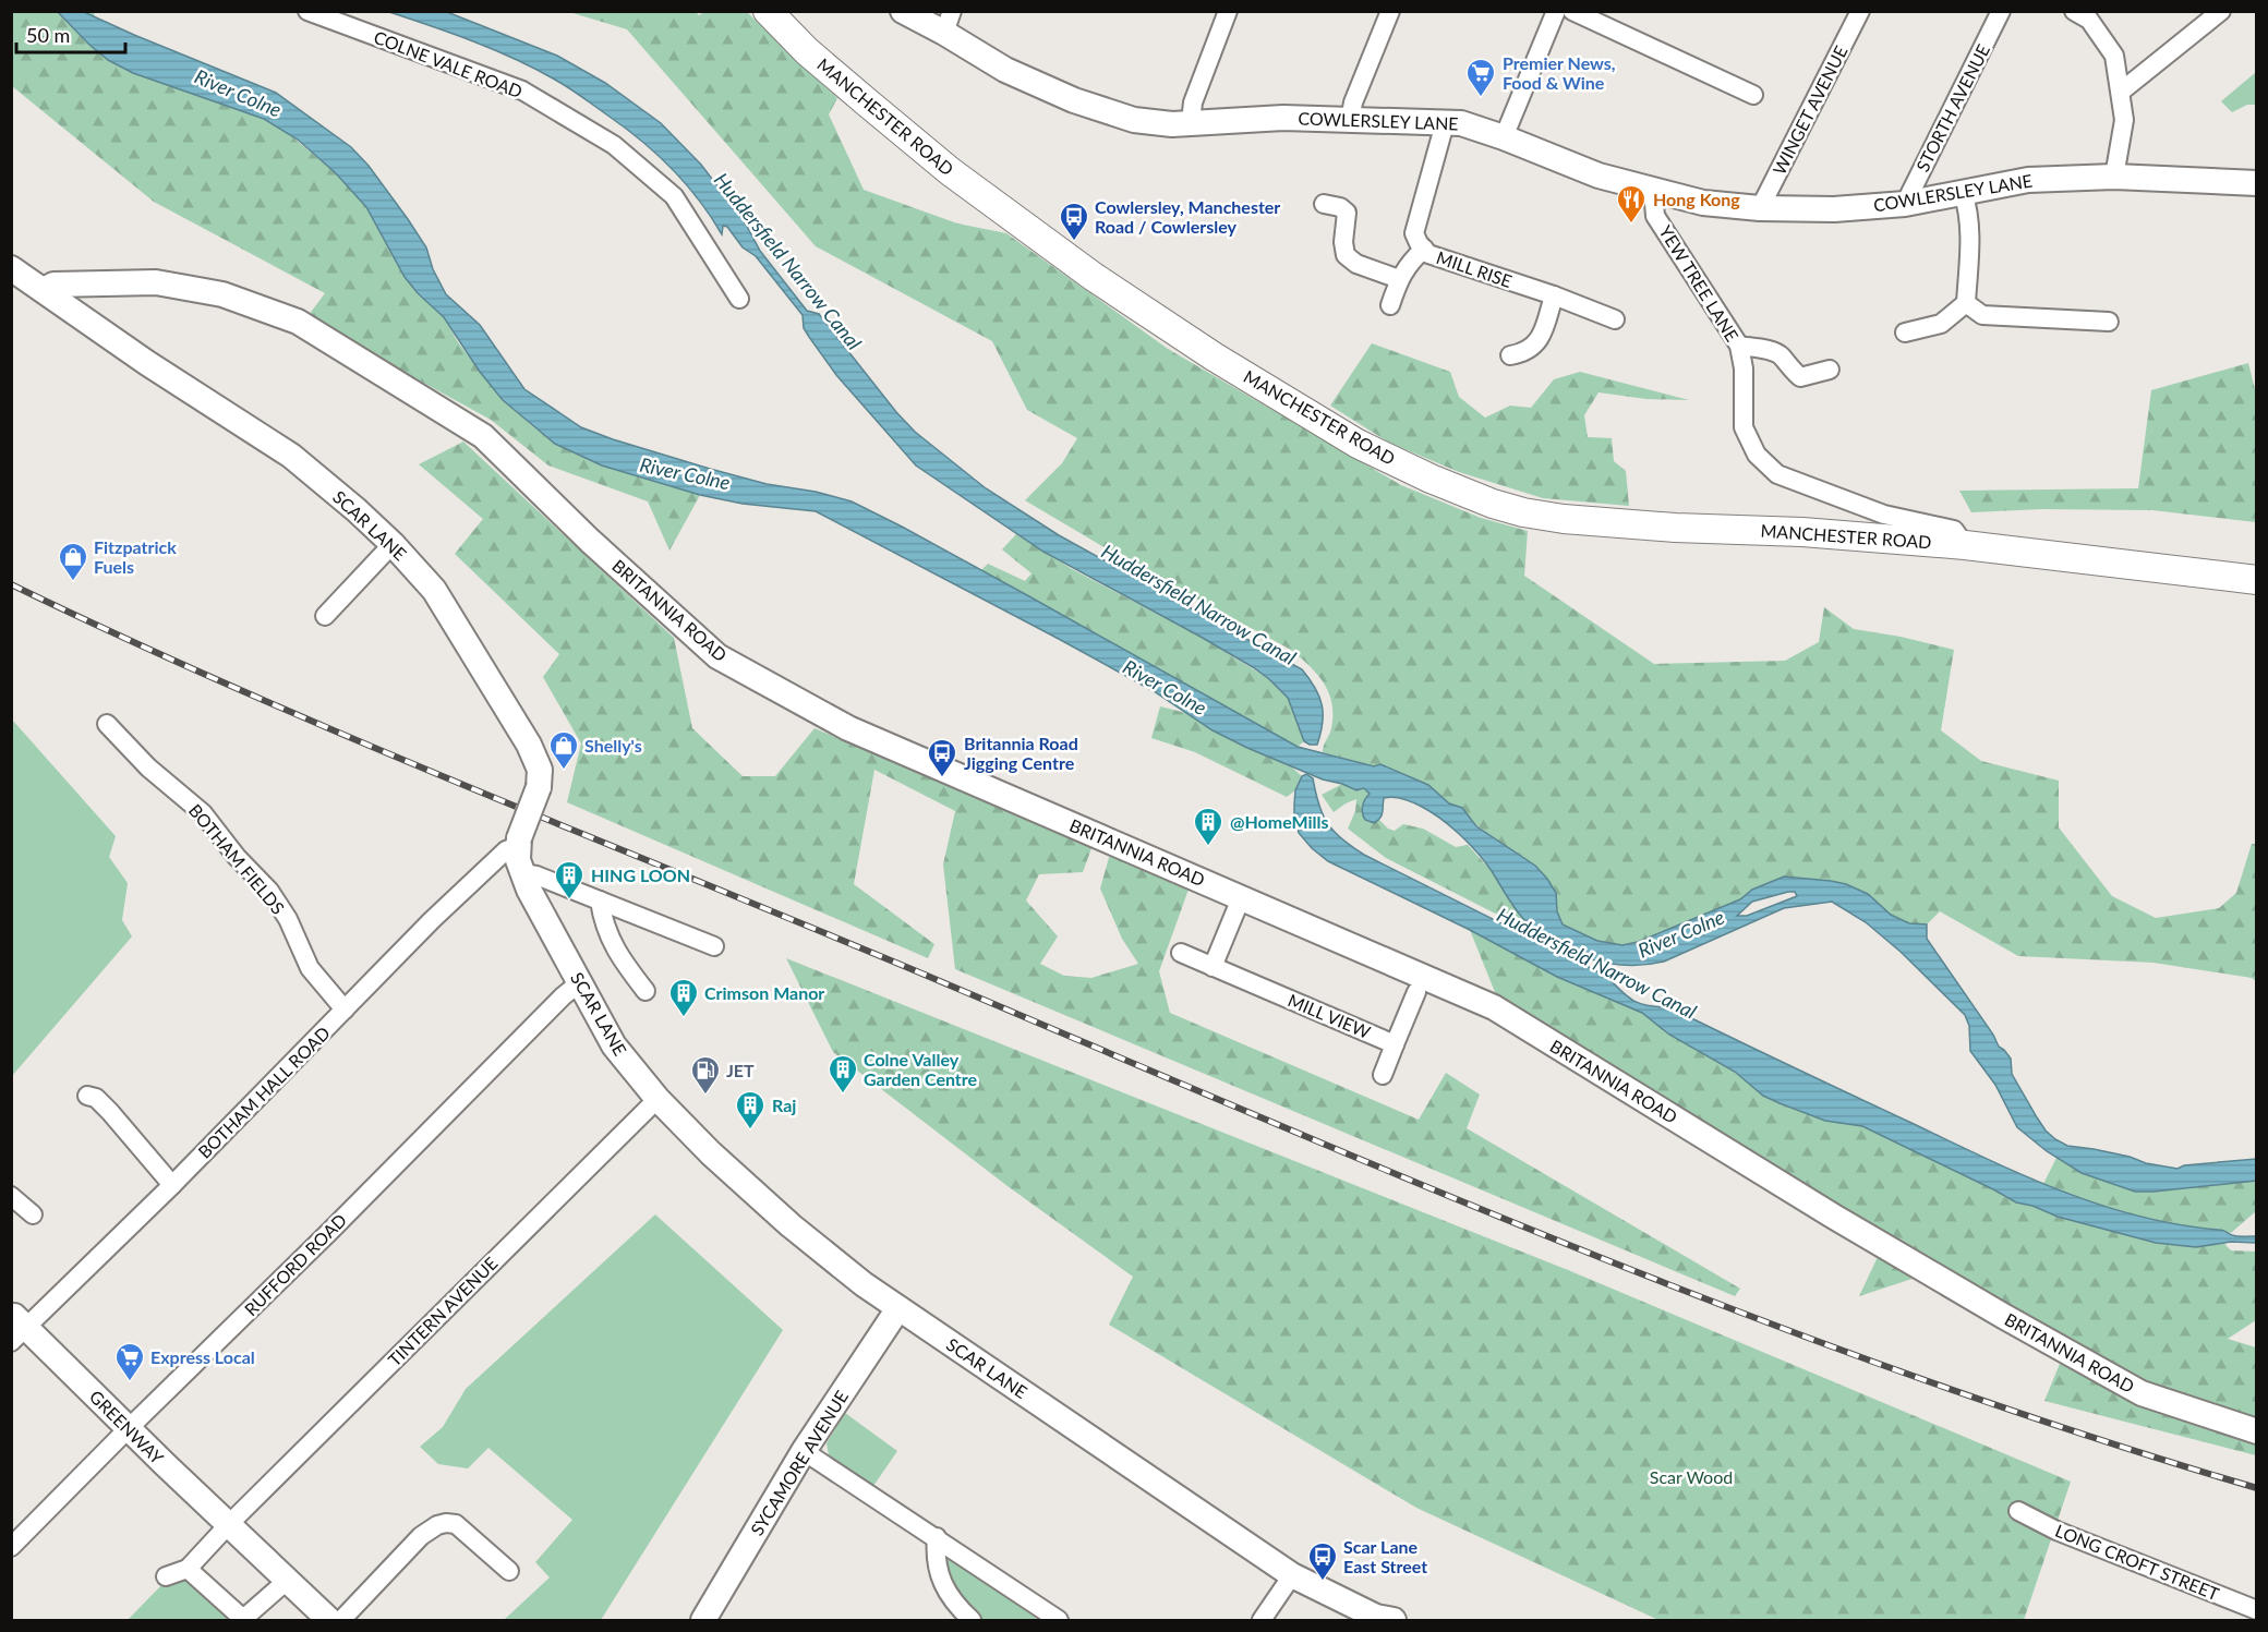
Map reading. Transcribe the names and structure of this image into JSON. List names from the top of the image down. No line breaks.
{"streets":{"main road":["MANCHESTER ROAD"],"street":["COLNE VALE ROAD","STORTH AVENUE","WINGET AVENUE","COWLERSLEY LANE","MILL RISE","YEW TREE LANE","SCAR LANE","BRITANNIA ROAD","BOTHAM FIELDS","MILL VIEW","BOTHAM HALL ROAD","RUFFORD ROAD","TINTERN AVENUE","GREENWAY","SYCAMORE AVENUE","LONG CROFT STREET"]},"crossings":[["STORTH AVENUE","COWLERSLEY LANE"],["WINGET AVENUE","COWLERSLEY LANE"],["MANCHESTER ROAD","YEW TREE LANE"],["COWLERSLEY LANE","MILL RISE"],["COWLERSLEY LANE","YEW TREE LANE"],["SCAR LANE","BRITANNIA ROAD"],["SCAR LANE","BOTHAM HALL ROAD"],["SCAR LANE","RUFFORD ROAD"],["SCAR LANE","TINTERN AVENUE"],["SCAR LANE","SYCAMORE AVENUE"],["BOTHAM FIELDS","BOTHAM HALL ROAD"],["BOTHAM HALL ROAD","GREENWAY"],["RUFFORD ROAD","GREENWAY"],["TINTERN AVENUE","GREENWAY"]],"water":["River Colne","Huddersfield Narrow Canal"],"parks":["Scar Wood"],"places":{"supermarket":["Premier News, Food & Wine","Express Local"],"restaurant":["Hong Kong"],"bus stop":["Cowlersley, Manchester Road / Cowlersley","Britannia Road Jigging Centre","Scar Lane East Street"],"shop":["Fitzpatrick Fuels","Shelly's"],"building":["@HomeMills","HING LOON","Crimson Manor","Colne Valley Garden Centre","Raj"],"fuel station":["JET"]},"scale_bar":"50 m"}
